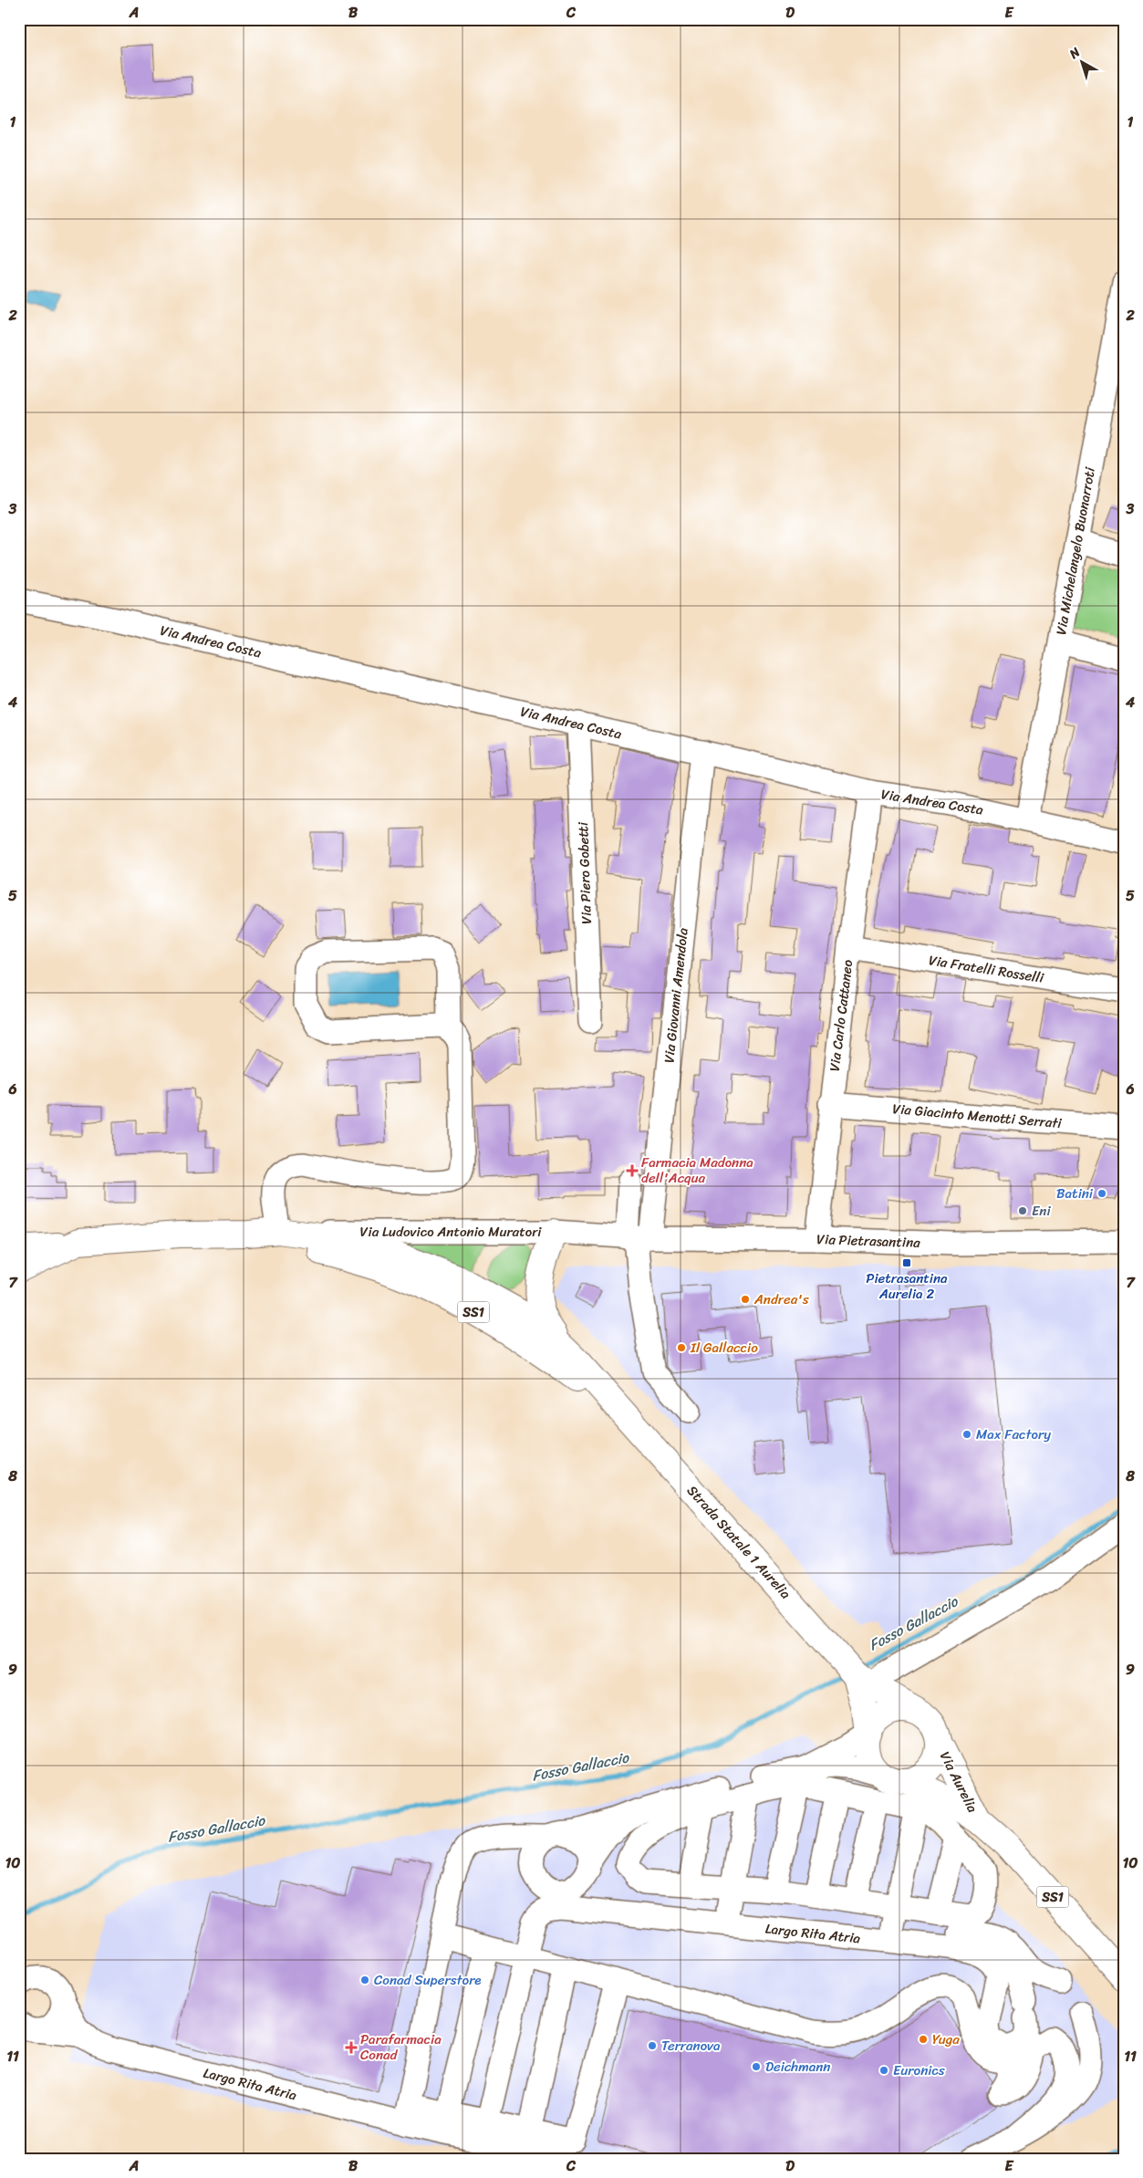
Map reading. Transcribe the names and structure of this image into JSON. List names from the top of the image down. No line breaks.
{"streets":{"main road":["SS1","Strada Statale 1 Aurelia","Via Aurelia"],"street":["Via Michelangelo Buonarroti","Via Andrea Costa","Via Piero Gobetti","Via Fratelli Rosselli","Via Giovanni Amendola","Via Carlo Cattaneo","Via Giacinto Menotti Serrati","Via Ludovico Antonio Muratori","Via Pietrasantina","Largo Rita Atria"]},"crossings":[["Via Michelangelo Buonarroti","Via Andrea Costa"],["Via Andrea Costa","Via Piero Gobetti"],["Via Andrea Costa","Via Giovanni Amendola"],["Via Andrea Costa","Via Carlo Cattaneo"],["Via Fratelli Rosselli","Via Carlo Cattaneo"],["Via Giovanni Amendola","Via Ludovico Antonio Muratori"],["Via Giovanni Amendola","Via Pietrasantina"],["Via Carlo Cattaneo","Via Giacinto Menotti Serrati"],["Via Carlo Cattaneo","Via Pietrasantina"],["Via Ludovico Antonio Muratori","Via Pietrasantina"],["Via Ludovico Antonio Muratori","Strada Statale 1 Aurelia"],["SS1","Strada Statale 1 Aurelia"],["SS1","Via Aurelia"]],"water":["Fosso Gallaccio"],"places":{"health":["Farmacia Madonna dell'Acqua","Parafarmacia Conad"],"other":["Batini","Eni","Andrea's","Il Gallaccio","Max Factory","Conad Superstore","Yuga","Terranova","Deichmann","Euronics"],"transit":["Pietrasantina Aurelia 2"]},"north":"top left","grid":{"columns":["A","B","C","D","E"],"rows":["1","2","3","4","5","6","7","8","9","10","11"]}}
